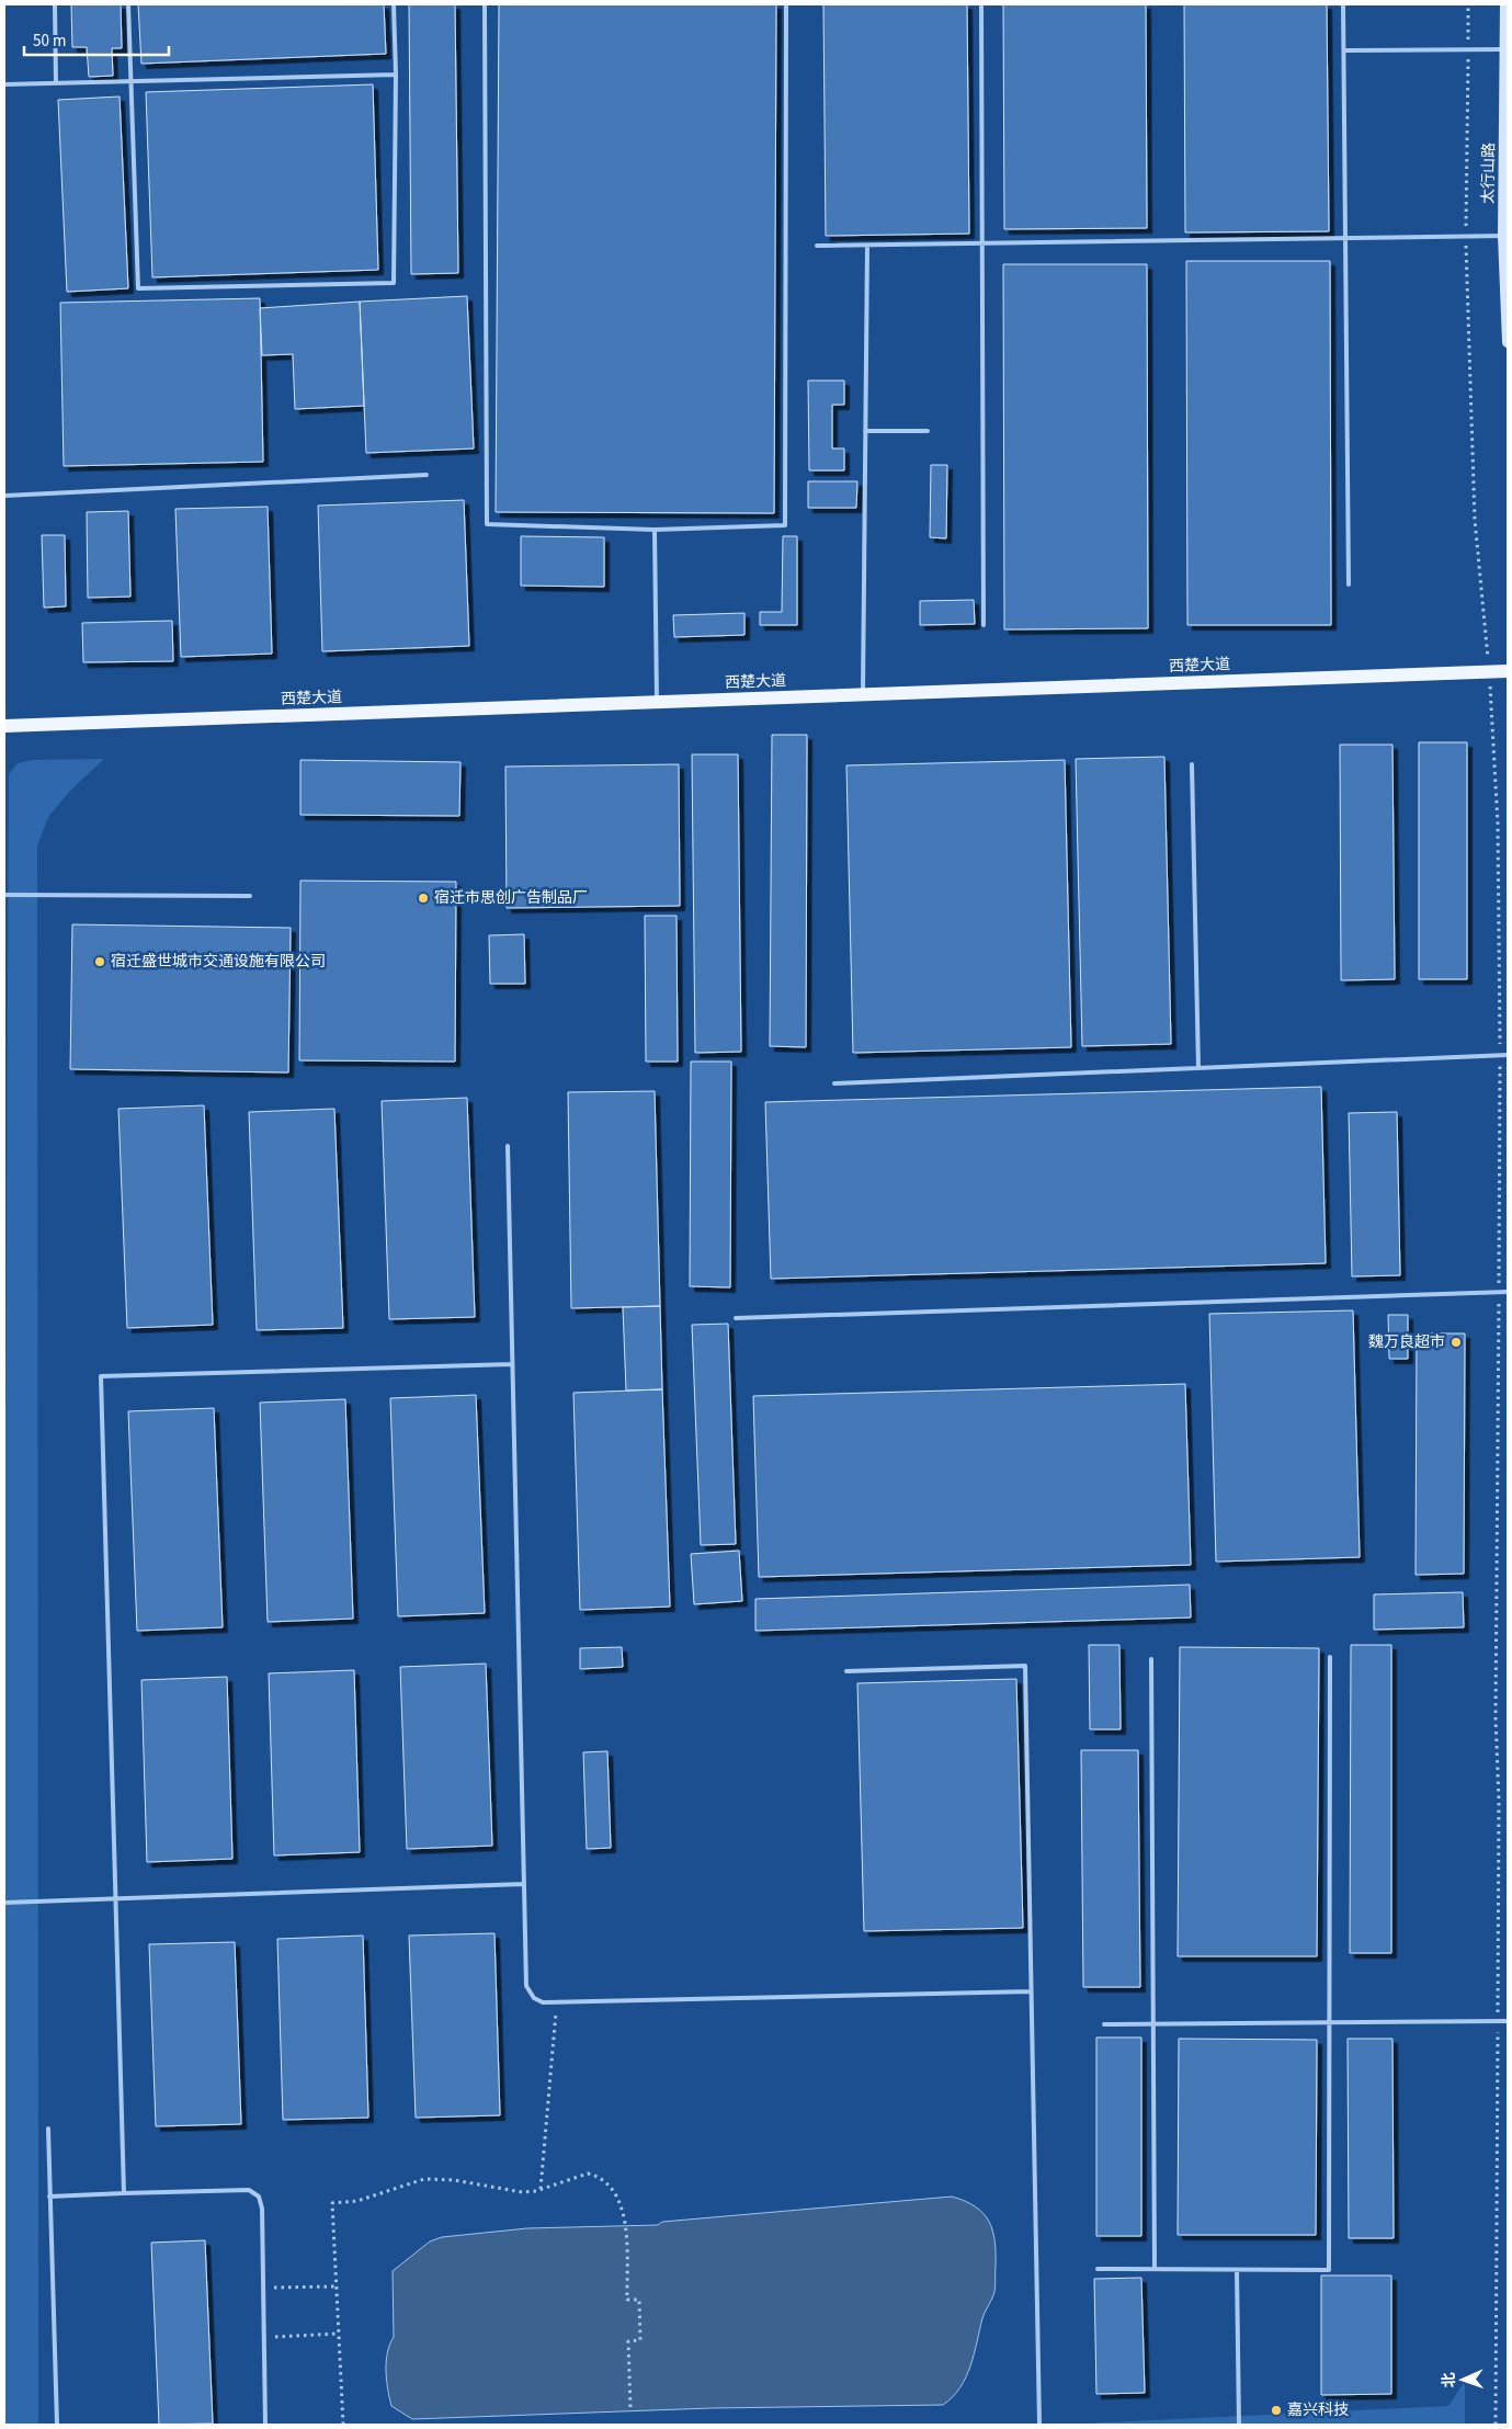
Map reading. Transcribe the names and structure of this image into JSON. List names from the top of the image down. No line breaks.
{"streets":{"main road":["西楚大道"],"street":["太行山路"]},"places":["宿迁市思创广告制品厂","宿迁盛世城市交通设施有限公司","魏万良超市","嘉兴科技"],"scale_bar":"50 m","north":"left"}
